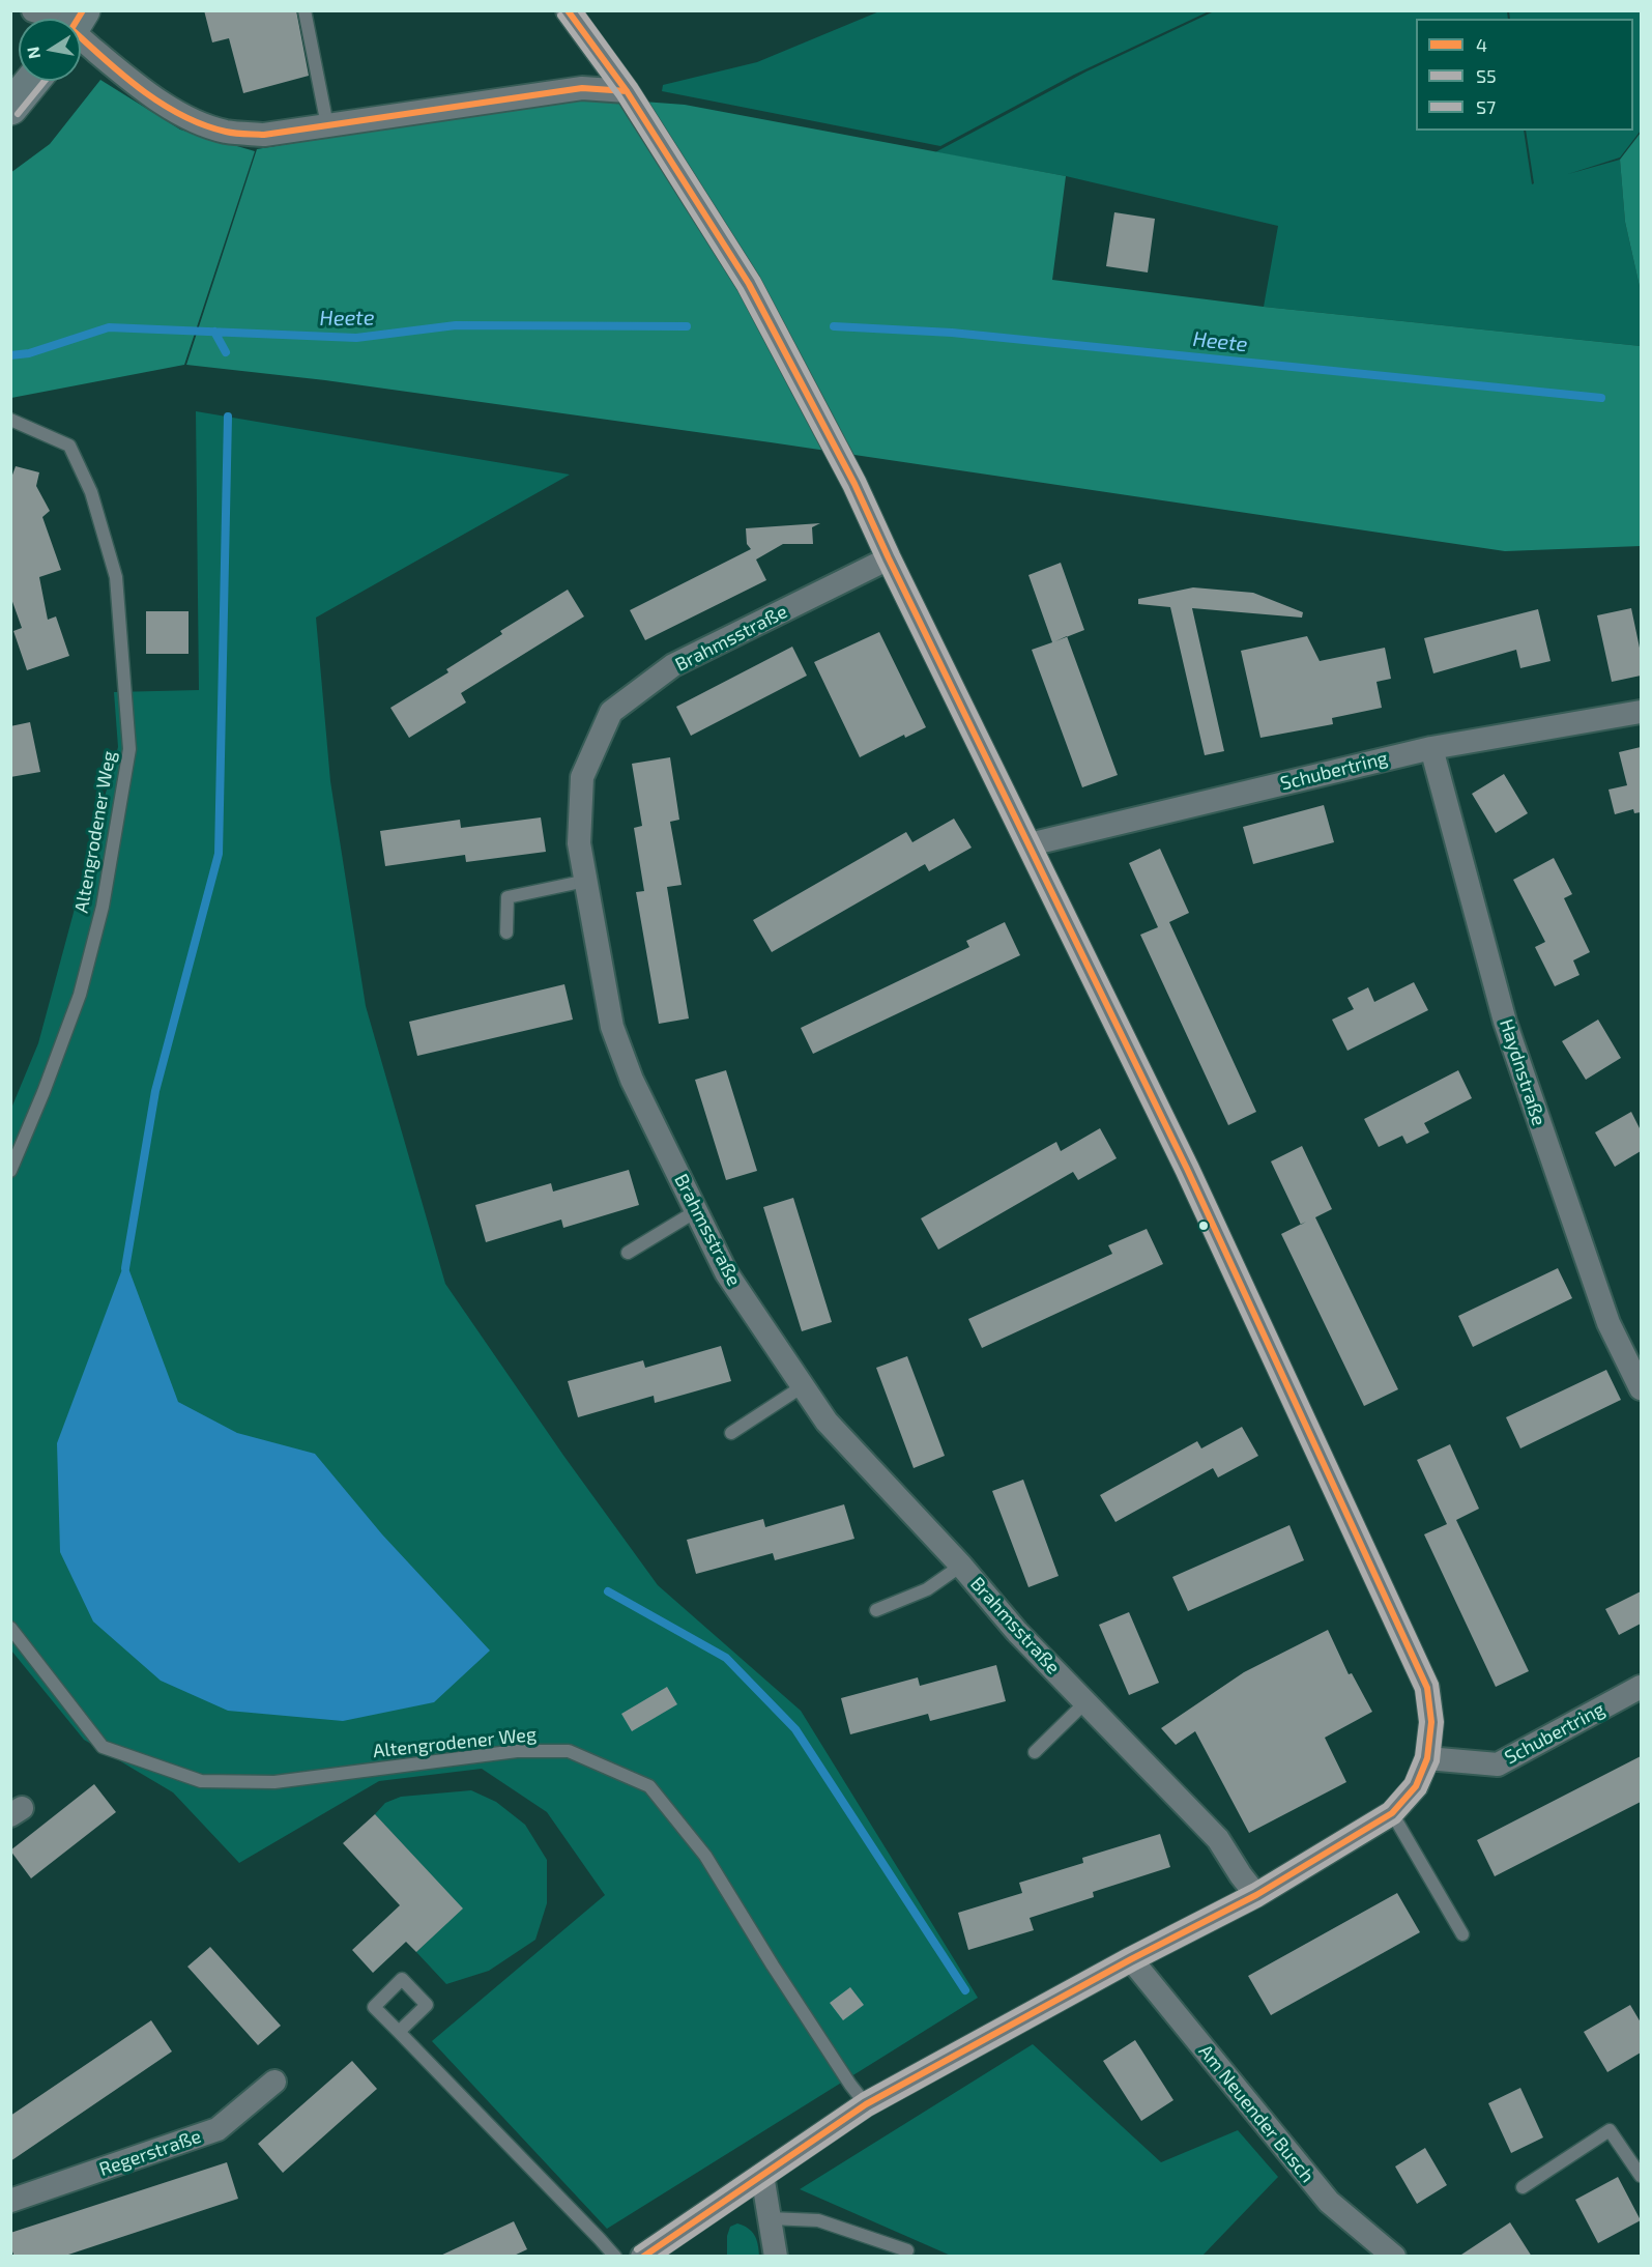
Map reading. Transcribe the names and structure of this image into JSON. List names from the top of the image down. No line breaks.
{"streets":{"street":["Brahmsstraße","Schubertring","Haydnstraße","Am Neuender Busch","Regerstraße"],"lane":["Altengrodener Weg"]},"crossings":[["Schubertring","Haydnstraße"]],"water":["Heete"],"lines":["transit line 4","transit line S7","transit line S5"],"legend":["4","S5","S7"],"north":"left"}
